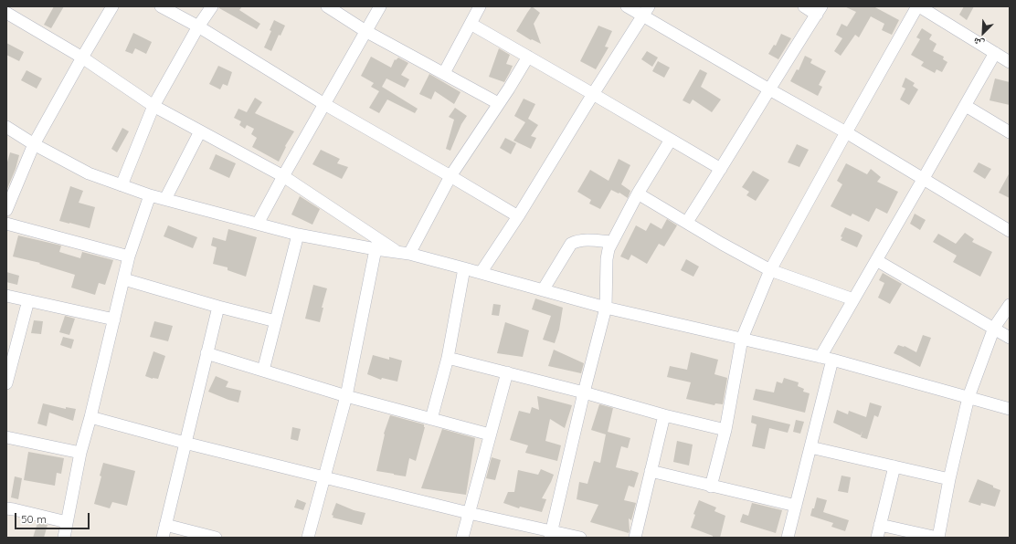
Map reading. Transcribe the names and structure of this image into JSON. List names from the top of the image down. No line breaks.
{"scale_bar":"50 m","north":"bottom left"}
